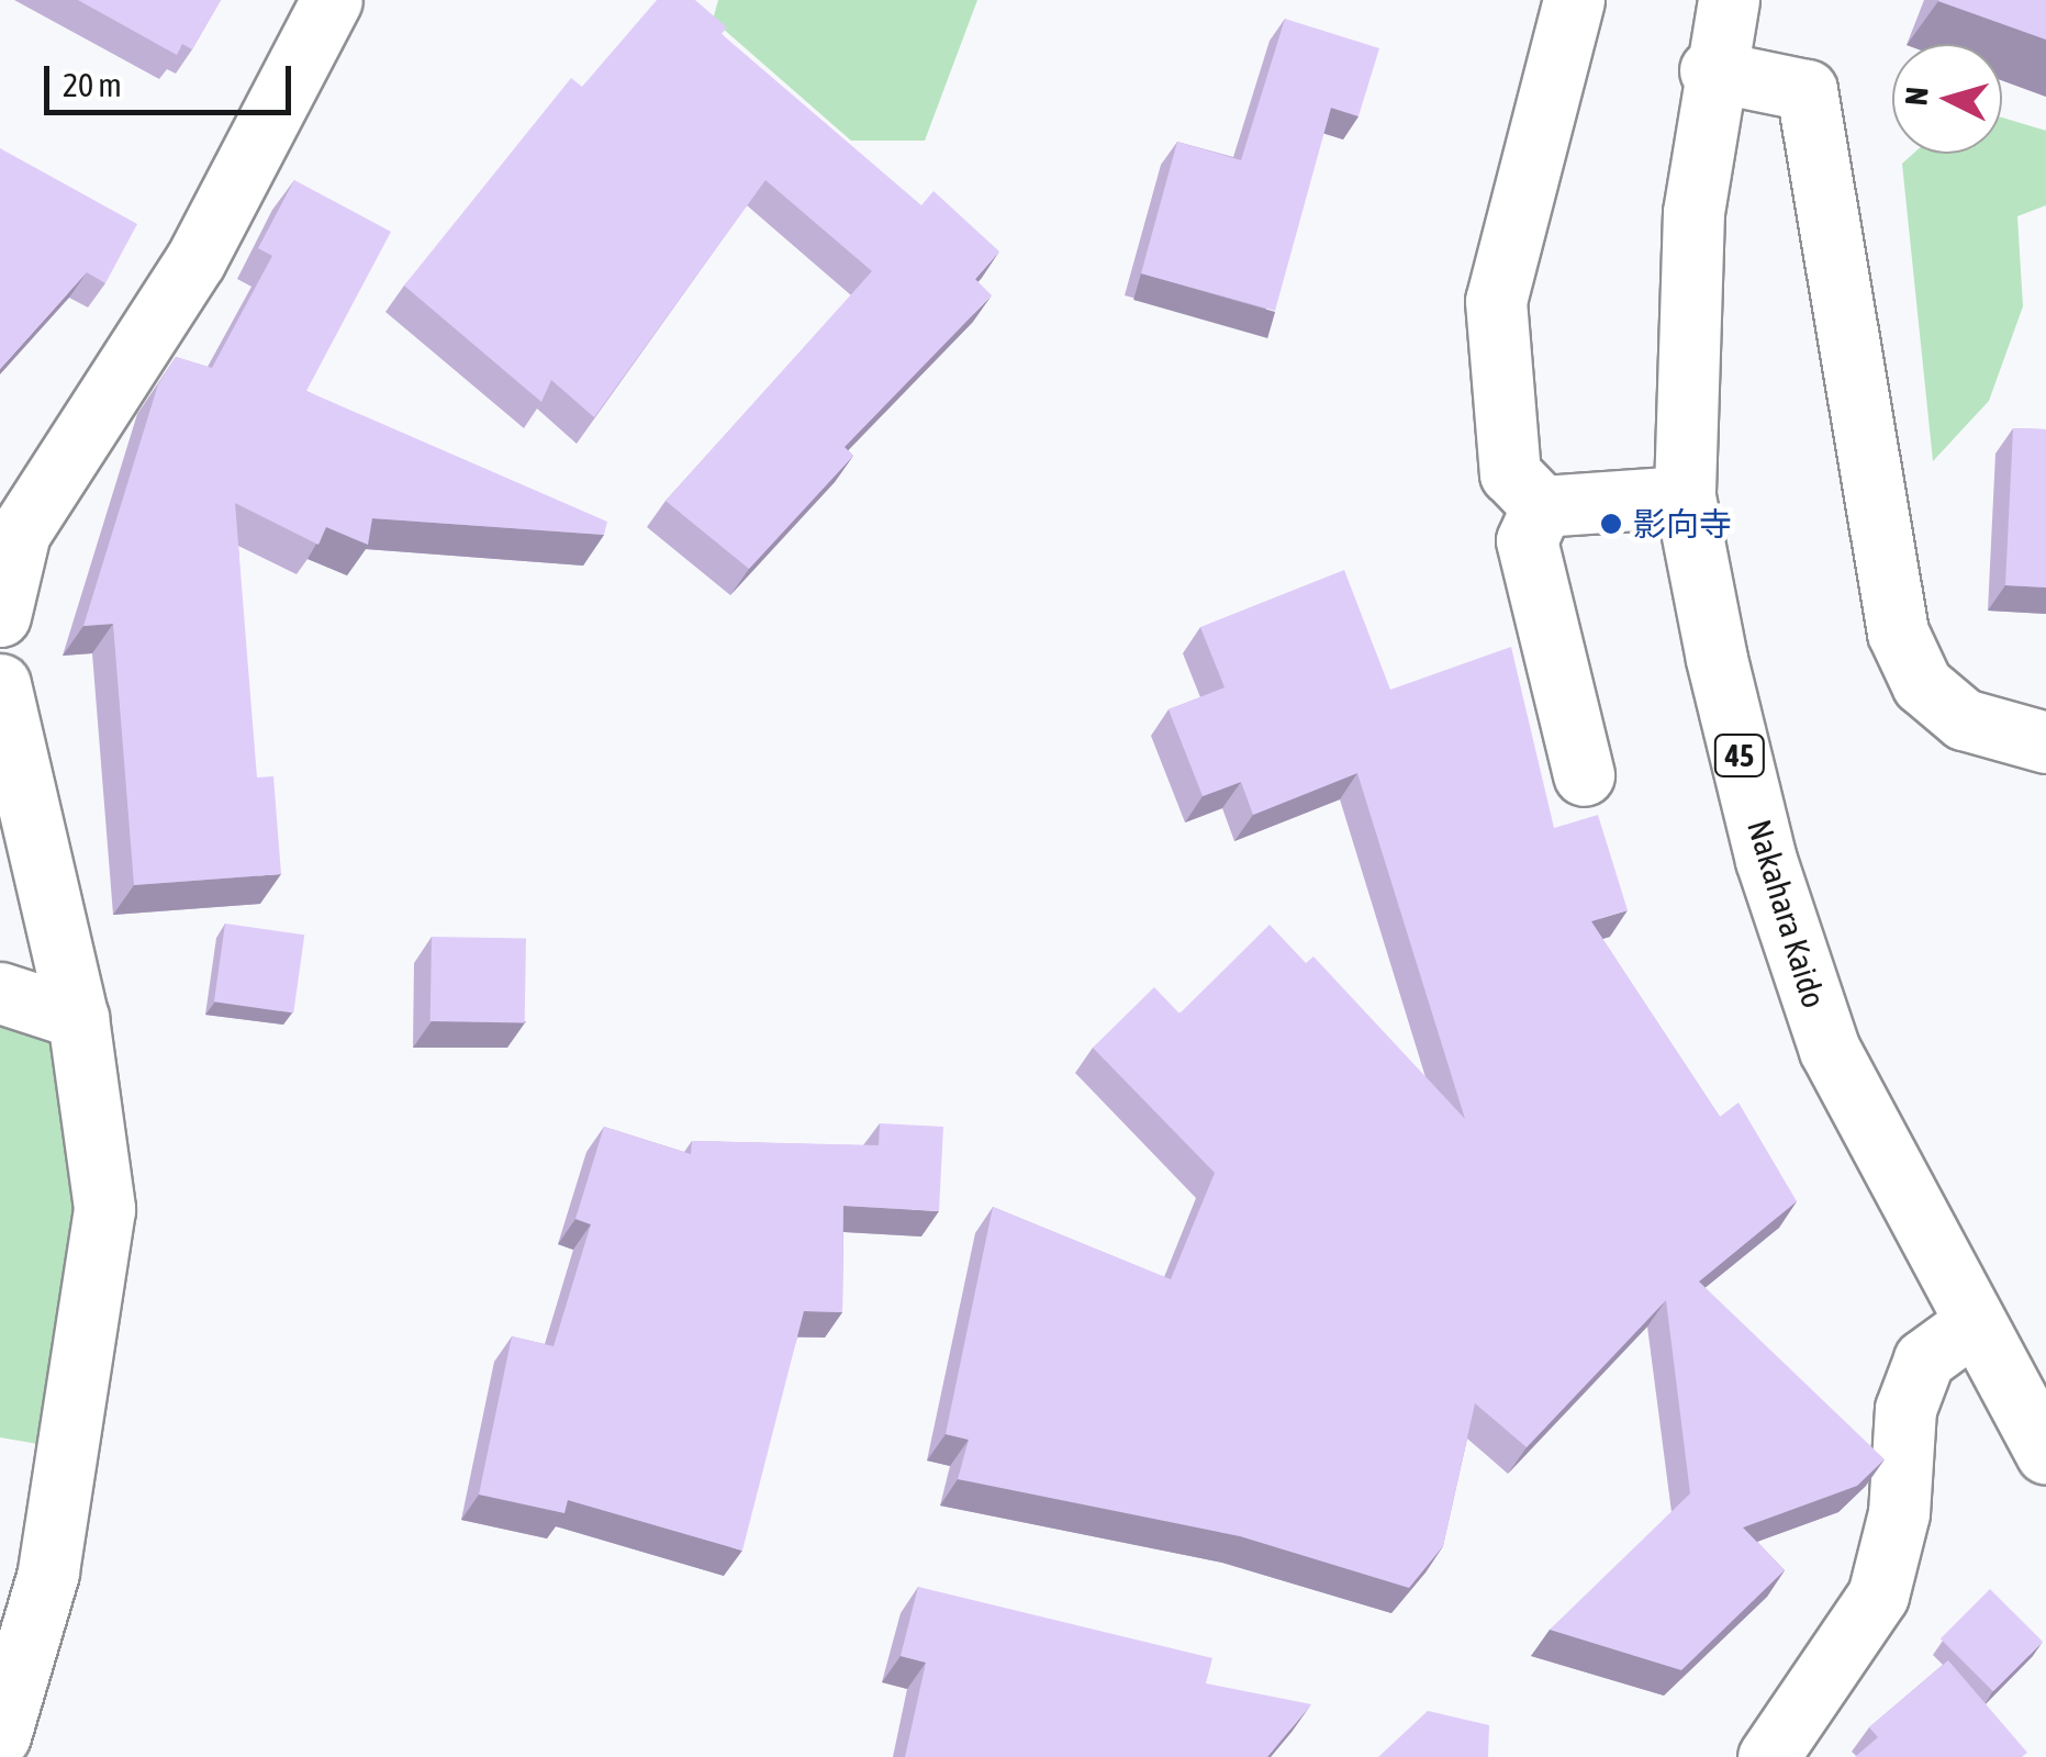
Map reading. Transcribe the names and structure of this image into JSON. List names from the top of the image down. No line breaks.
{"streets":{"street":["45","Nakahara Kaido"]},"places":["影向寺"],"scale_bar":"20 m","north":"left"}
